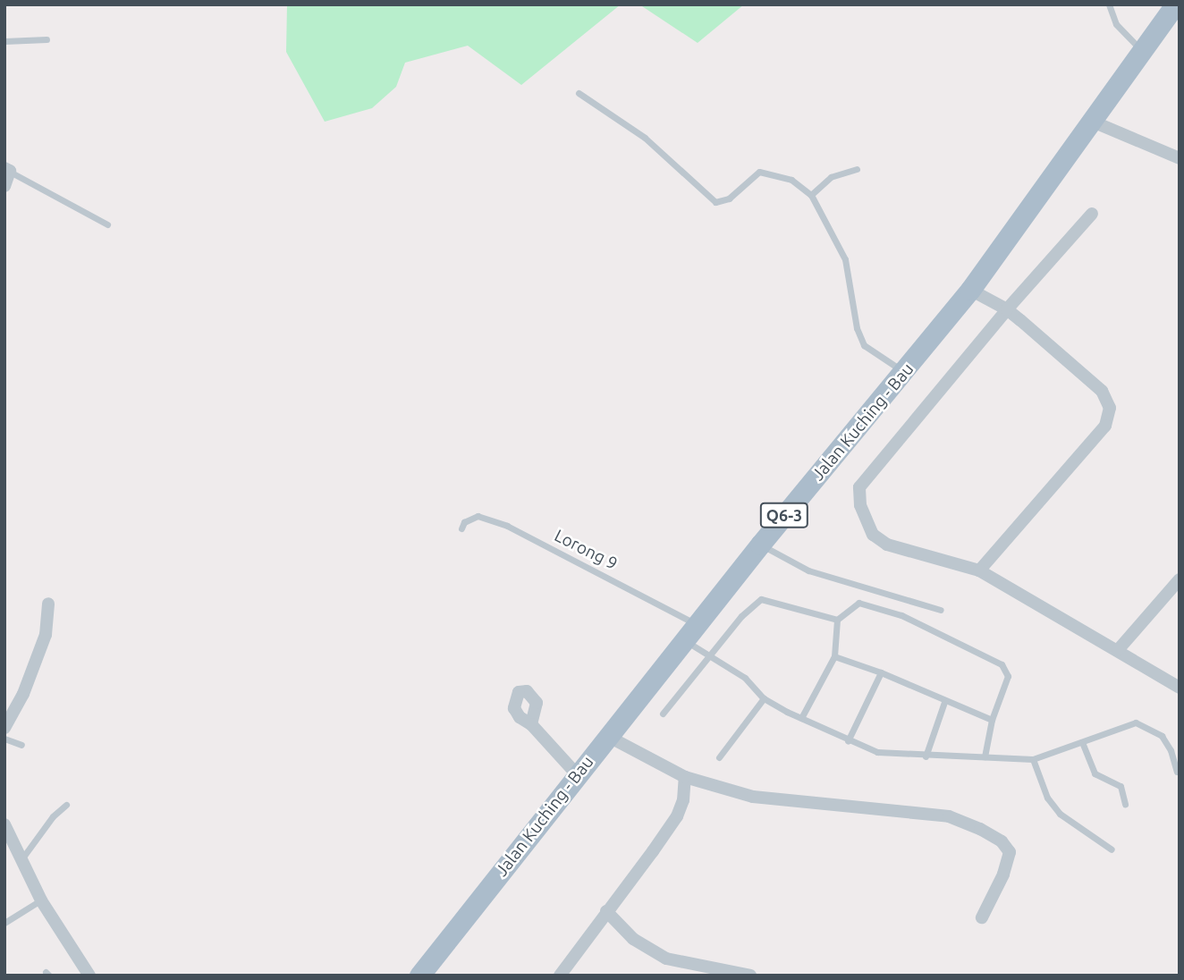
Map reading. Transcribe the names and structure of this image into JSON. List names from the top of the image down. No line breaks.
{"streets":{"main road":["Jalan Kuching - Bau","Q6-3"],"lane":["Lorong 9"]},"crossings":[["Jalan Kuching - Bau","Lorong 9"]]}
